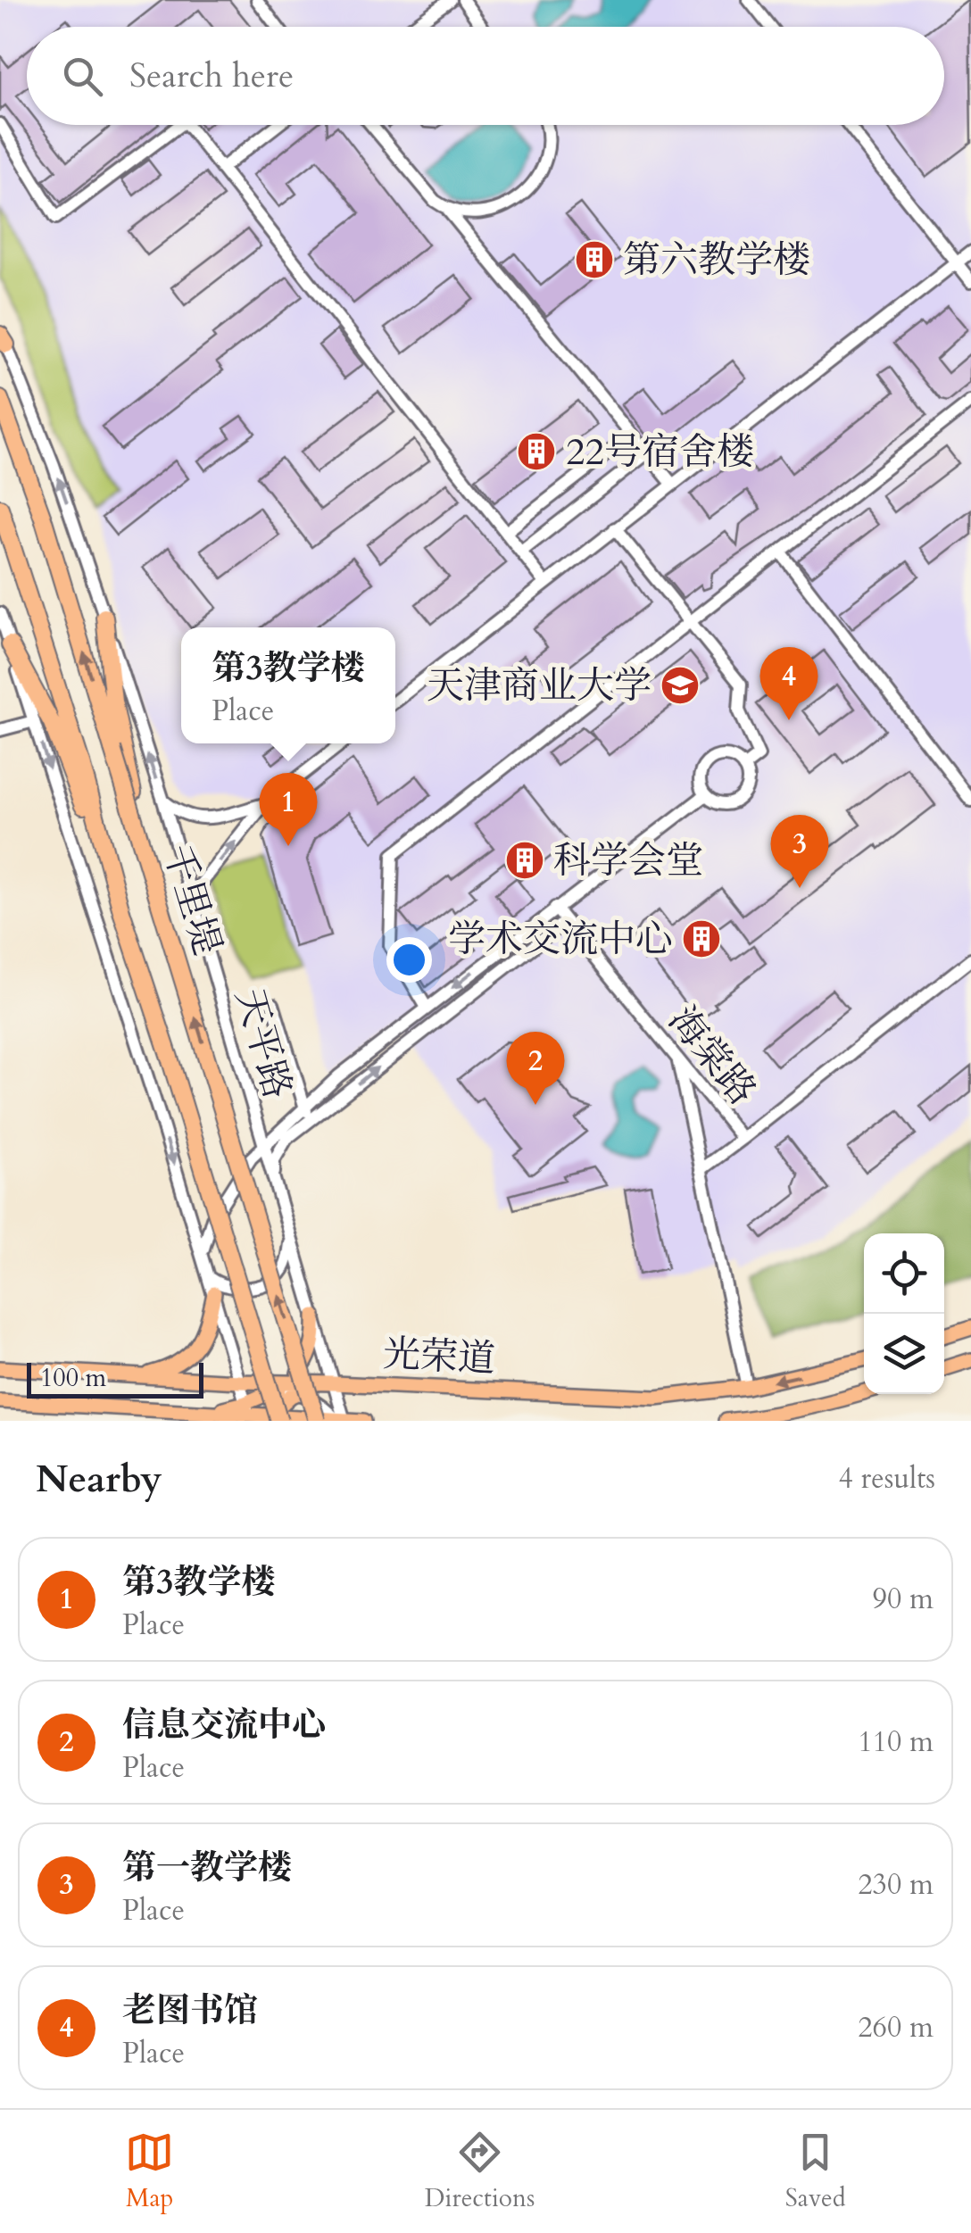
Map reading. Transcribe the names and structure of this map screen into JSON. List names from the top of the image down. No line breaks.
{"streets":{"highway":["千里堤"],"main road":["光荣道"],"street":["天平路","海棠路"]},"crossings":[["千里堤","光荣道"],["天平路","光荣道"]],"places":{"building":["第六教学楼","22号宿舍楼","科学会堂","学术交流中心"],"school or university":["天津商业大学"]},"scale_bar":"100 m","page":{"search":"Search here","popup":["第3教学楼","Place"],"pins":["4","1","3","2"],"scale":"100 m","heading":["Nearby","4 results"],"list":[{"mark":"1","name":"第3教学楼","note":"Place","value":"90 m"},{"mark":"2","name":"信息交流中心","note":"Place","value":"110 m"},{"mark":"3","name":"第一教学楼","note":"Place","value":"230 m"},{"mark":"4","name":"老图书馆","note":"Place","value":"260 m"}],"nav":["Map","Directions","Saved"]}}
